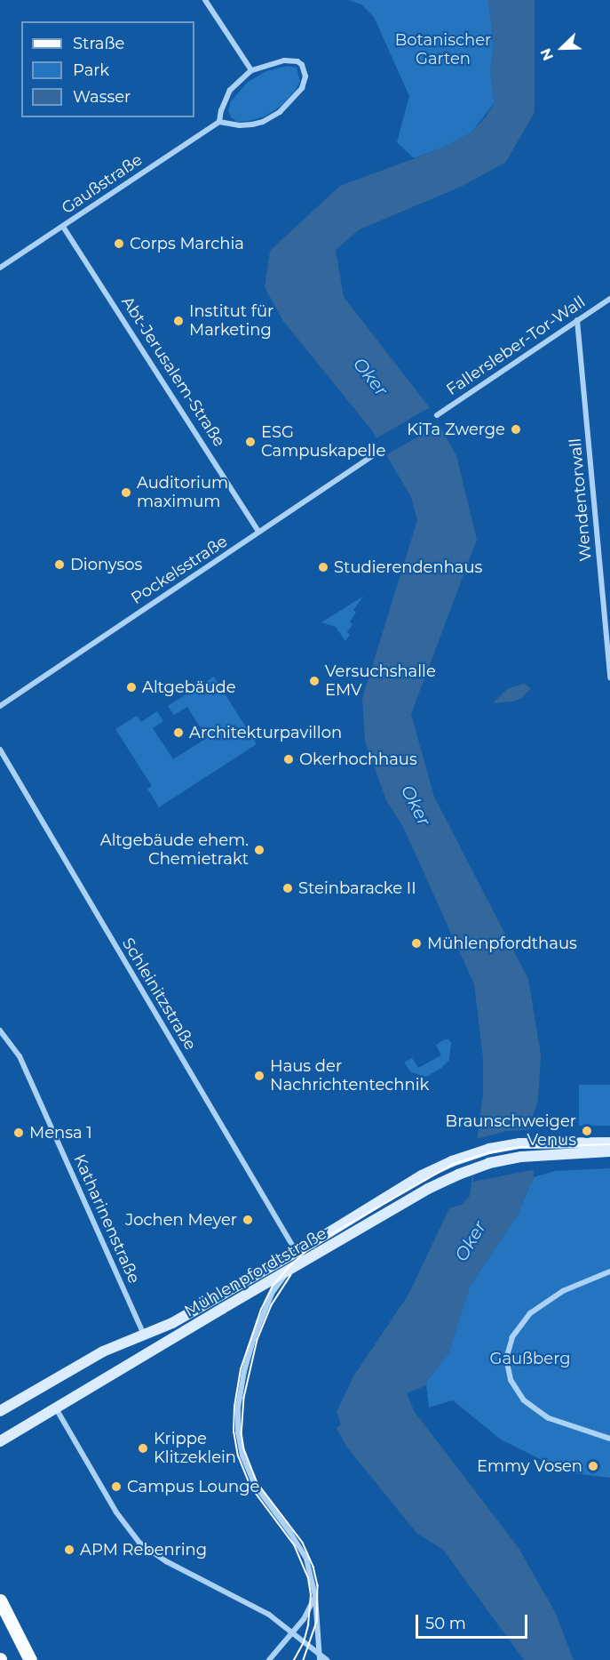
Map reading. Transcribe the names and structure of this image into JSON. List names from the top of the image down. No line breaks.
{"streets":{"main road":["Mühlenpfordtstraße"],"street":["Gaußstraße","Fallersleber-Tor-Wall","Abt-Jerusalem-Straße","Wendentorwall","Pockelsstraße","Schleinitzstraße","Katharinenstraße"]},"crossings":[["Gaußstraße","Abt-Jerusalem-Straße"],["Fallersleber-Tor-Wall","Wendentorwall"],["Abt-Jerusalem-Straße","Pockelsstraße"],["Schleinitzstraße","Mühlenpfordtstraße"],["Katharinenstraße","Mühlenpfordtstraße"]],"water":["Oker"],"parks":["Botanischer Garten","Gaußberg"],"places":["Corps Marchia","Institut für Marketing","KiTa Zwerge","ESG Campuskapelle","Auditorium maximum","Dionysos","Studierendenhaus","Versuchshalle EMV","Altgebäude","Architekturpavillon","Okerhochhaus","Altgebäude ehem. Chemietrakt","Steinbaracke II","Mühlenpfordthaus","Haus der Nachrichtentechnik","Braunschweiger Venus","Mensa 1","Jochen Meyer","Krippe Klitzeklein","Emmy Vosen","Campus Lounge","APM Rebenring"],"legend":["Straße","Park","Wasser"],"scale_bar":"50 m","north":"bottom left"}
